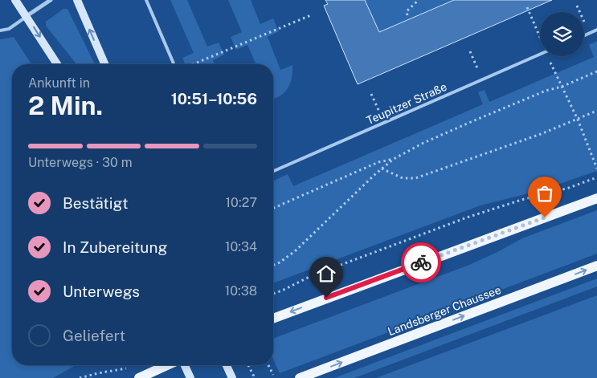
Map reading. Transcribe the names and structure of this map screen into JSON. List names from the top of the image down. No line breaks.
{"streets":{"main road":["Landsberger Chaussee"],"lane":["Teupitzer Straße"]},"page":{"heading":["2 Min.","Ankunft in","10:51–10:56"],"bar":"Unterwegs · 30 m","list":[["Bestätigt","10:27"],["In Zubereitung","10:34"],["Unterwegs","10:38"],"Geliefert"]}}
